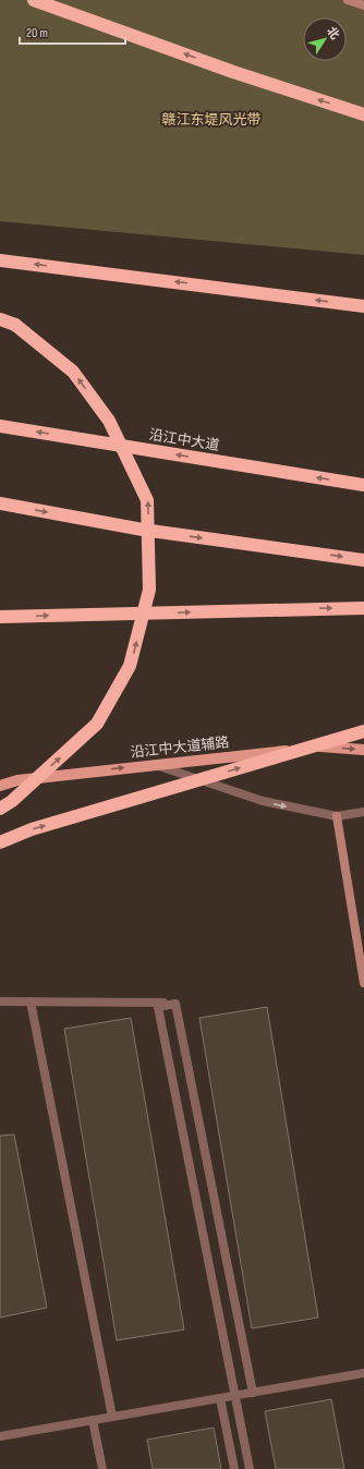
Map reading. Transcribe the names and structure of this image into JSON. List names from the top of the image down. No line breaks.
{"streets":{"highway":["沿江中大道"],"main road":["沿江中大道辅路"]},"one_way":["沿江中大道辅路"],"parks":["赣江东堤风光带"],"scale_bar":"20 m","north":"top right"}
